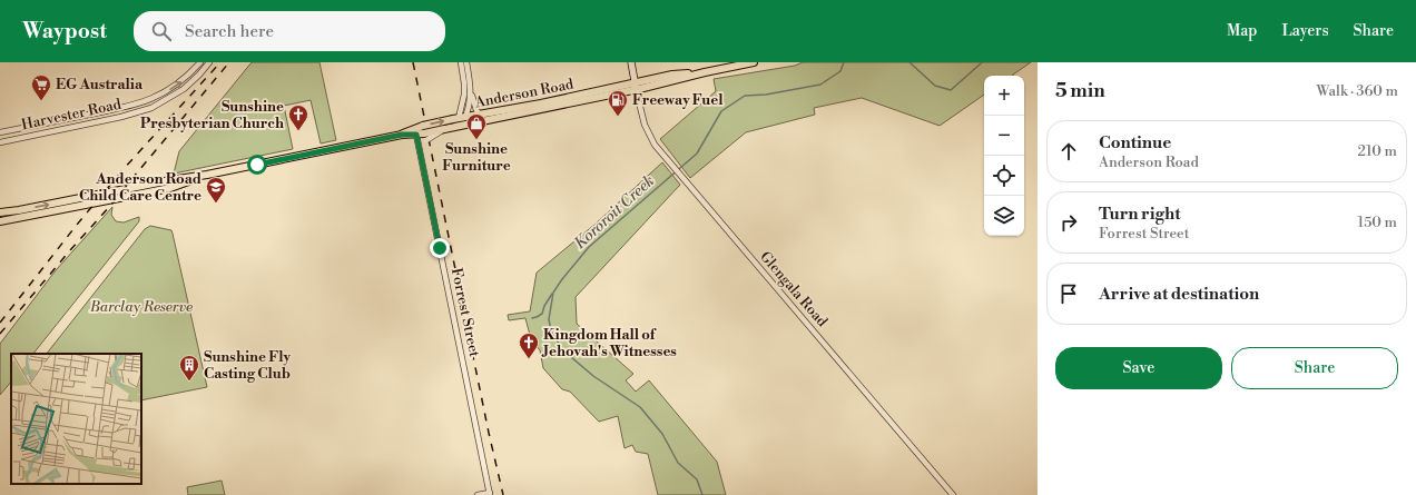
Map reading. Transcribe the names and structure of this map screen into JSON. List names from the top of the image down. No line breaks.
{"streets":{"main road":["Anderson Road"],"street":["Harvester Road","Glengala Road","Forrest Street"]},"crossings":[["Anderson Road","Glengala Road"],["Anderson Road","Forrest Street"]],"water":["Kororoit Creek"],"parks":["Barclay Reserve"],"places":{"supermarket":["EG Australia"],"fuel station":["Freeway Fuel"],"church":["Sunshine Presbyterian Church","Kingdom Hall of Jehovah's Witnesses"],"shop":["Sunshine Furniture"],"school or university":["Anderson Road Child Care Centre"],"building":["Sunshine Fly Casting Club"]},"page":{"header":"Waypost","search":"Search here","nav":["Map","Layers","Share"],"heading":["5 min","Walk · 360 m"],"map_buttons":["+","−"],"list":[["Continue","Anderson Road","210 m"],["Turn right","Forrest Street","150 m"],"Arrive at destination"],"buttons":["Save","Share"]}}
